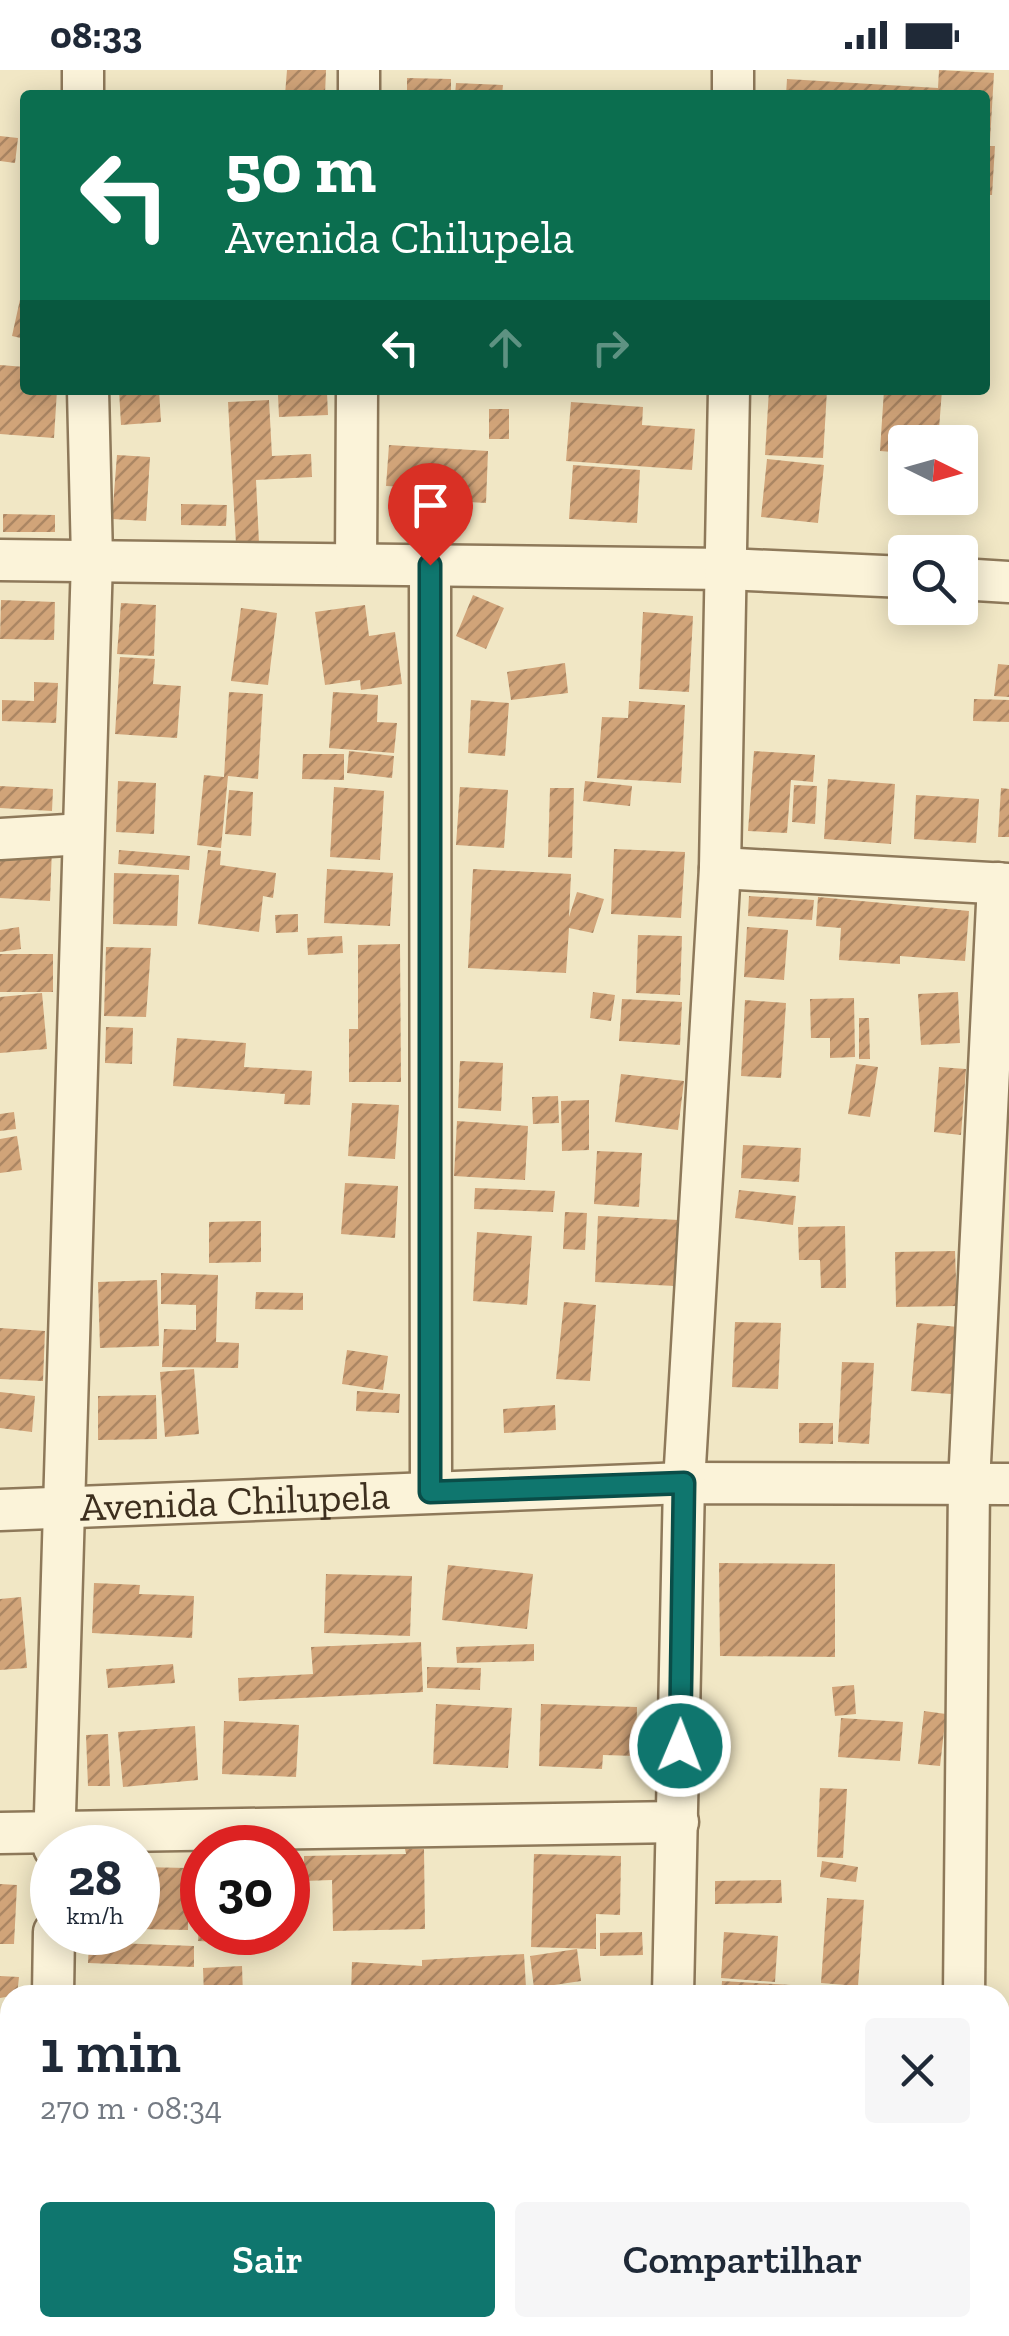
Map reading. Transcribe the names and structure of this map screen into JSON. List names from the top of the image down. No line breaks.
{"streets":{"street":["Avenida Chilupela"]},"north":"right","page":{"status":"08:33","turn":["50 m","Avenida Chilupela"],"speed":"28 km/h","limit":"30","heading":["1 min","270 m · 08:34"],"buttons":["Sair","Compartilhar"]}}
